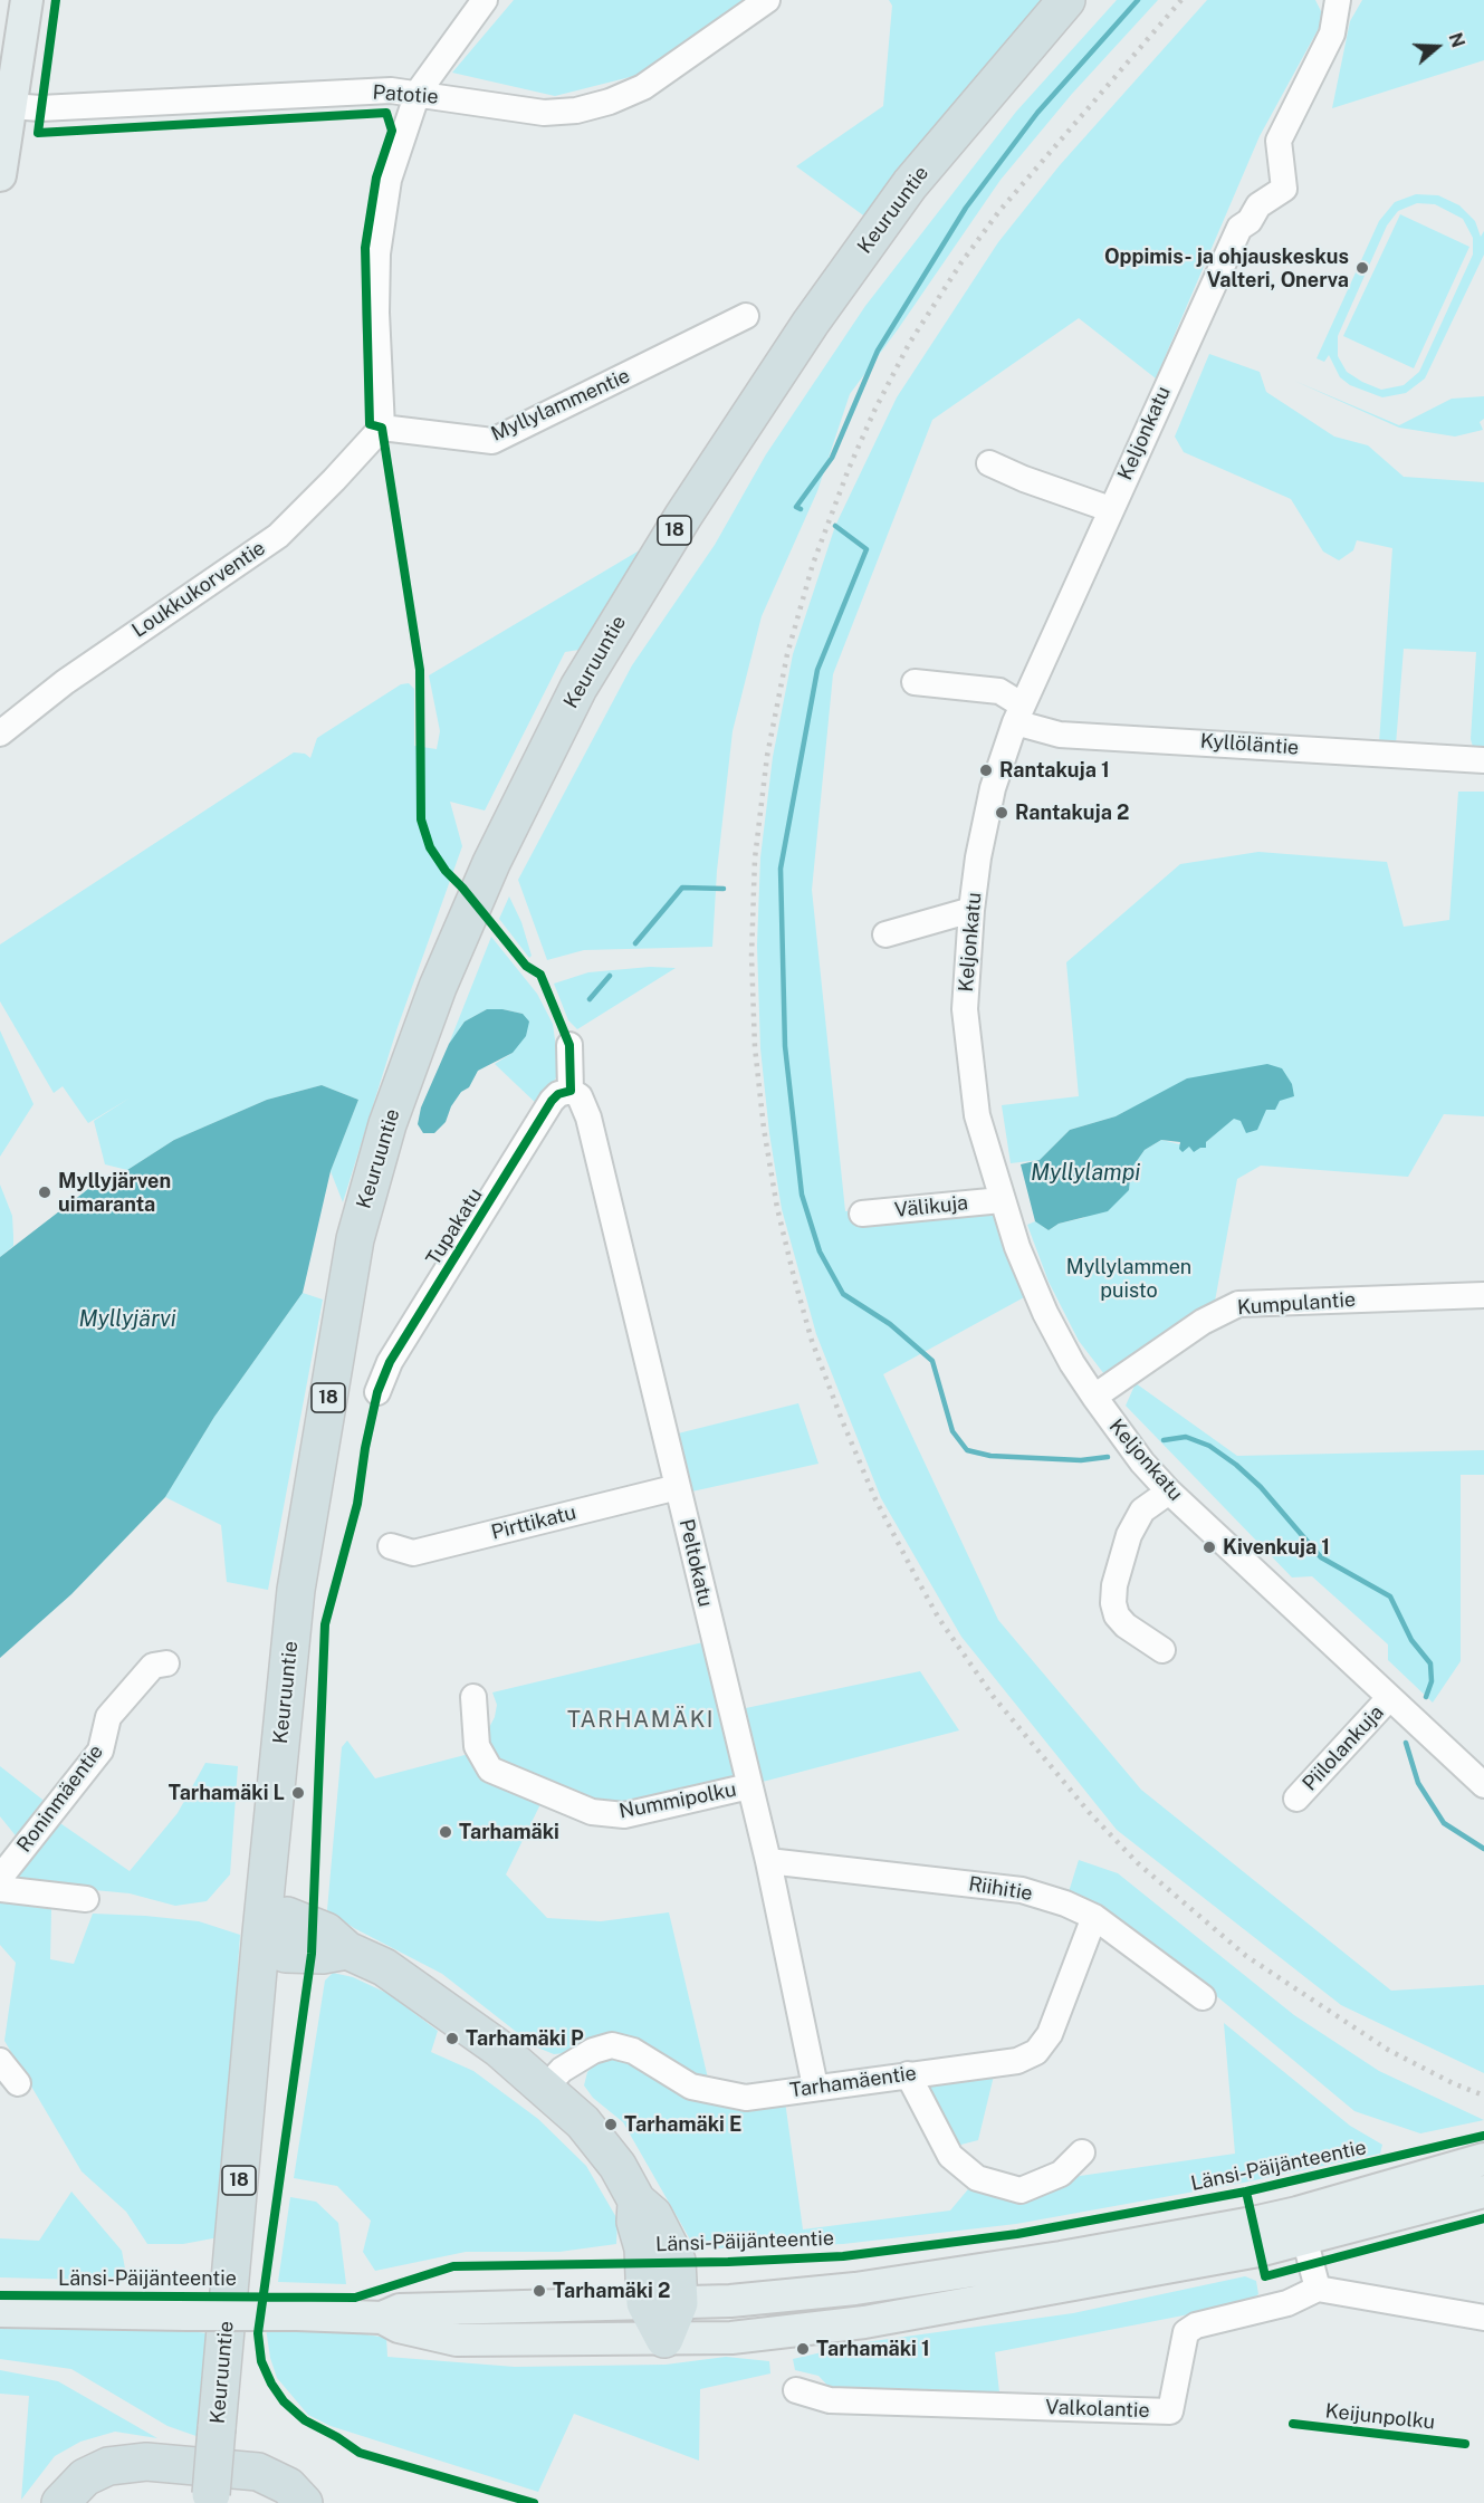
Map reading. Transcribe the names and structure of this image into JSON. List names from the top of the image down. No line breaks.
{"streets":{"highway":["Keuruuntie","18"],"main road":["Länsi-Päijänteentie"],"street":["Patotie","Myllylammentie","Keljonkatu","Loukkukorventie","Kyllöläntie","Välikuja","Tupakatu","Kumpulantie","Pirttikatu","Peltokatu","Piilolankuja","Roninmäentie","Nummipolku","Riihitie","Tarhamäentie","Valkolantie"],"cycle path":["Keijunpolku"]},"crossings":[["Myllylammentie","Loukkukorventie"],["Keljonkatu","Kyllöläntie"],["Keljonkatu","Välikuja"],["Keljonkatu","Kumpulantie"],["Keljonkatu","Piilolankuja"],["Tupakatu","Peltokatu"],["Pirttikatu","Peltokatu"],["Peltokatu","Nummipolku"],["Peltokatu","Riihitie"],["Peltokatu","Tarhamäentie"],["Riihitie","Tarhamäentie"]],"districts":["TARHAMÄKI"],"water":["Myllylampi","Myllyjärvi"],"parks":["Myllylammen puisto"],"places":["Oppimis- ja ohjauskeskus Valteri, Onerva","Rantakuja 1","Rantakuja 2","Myllyjärven uimaranta","Kivenkuja 1","Tarhamäki L","Tarhamäki","Tarhamäki P","Tarhamäki E","Tarhamäki 2","Tarhamäki 1"],"north":"right"}
